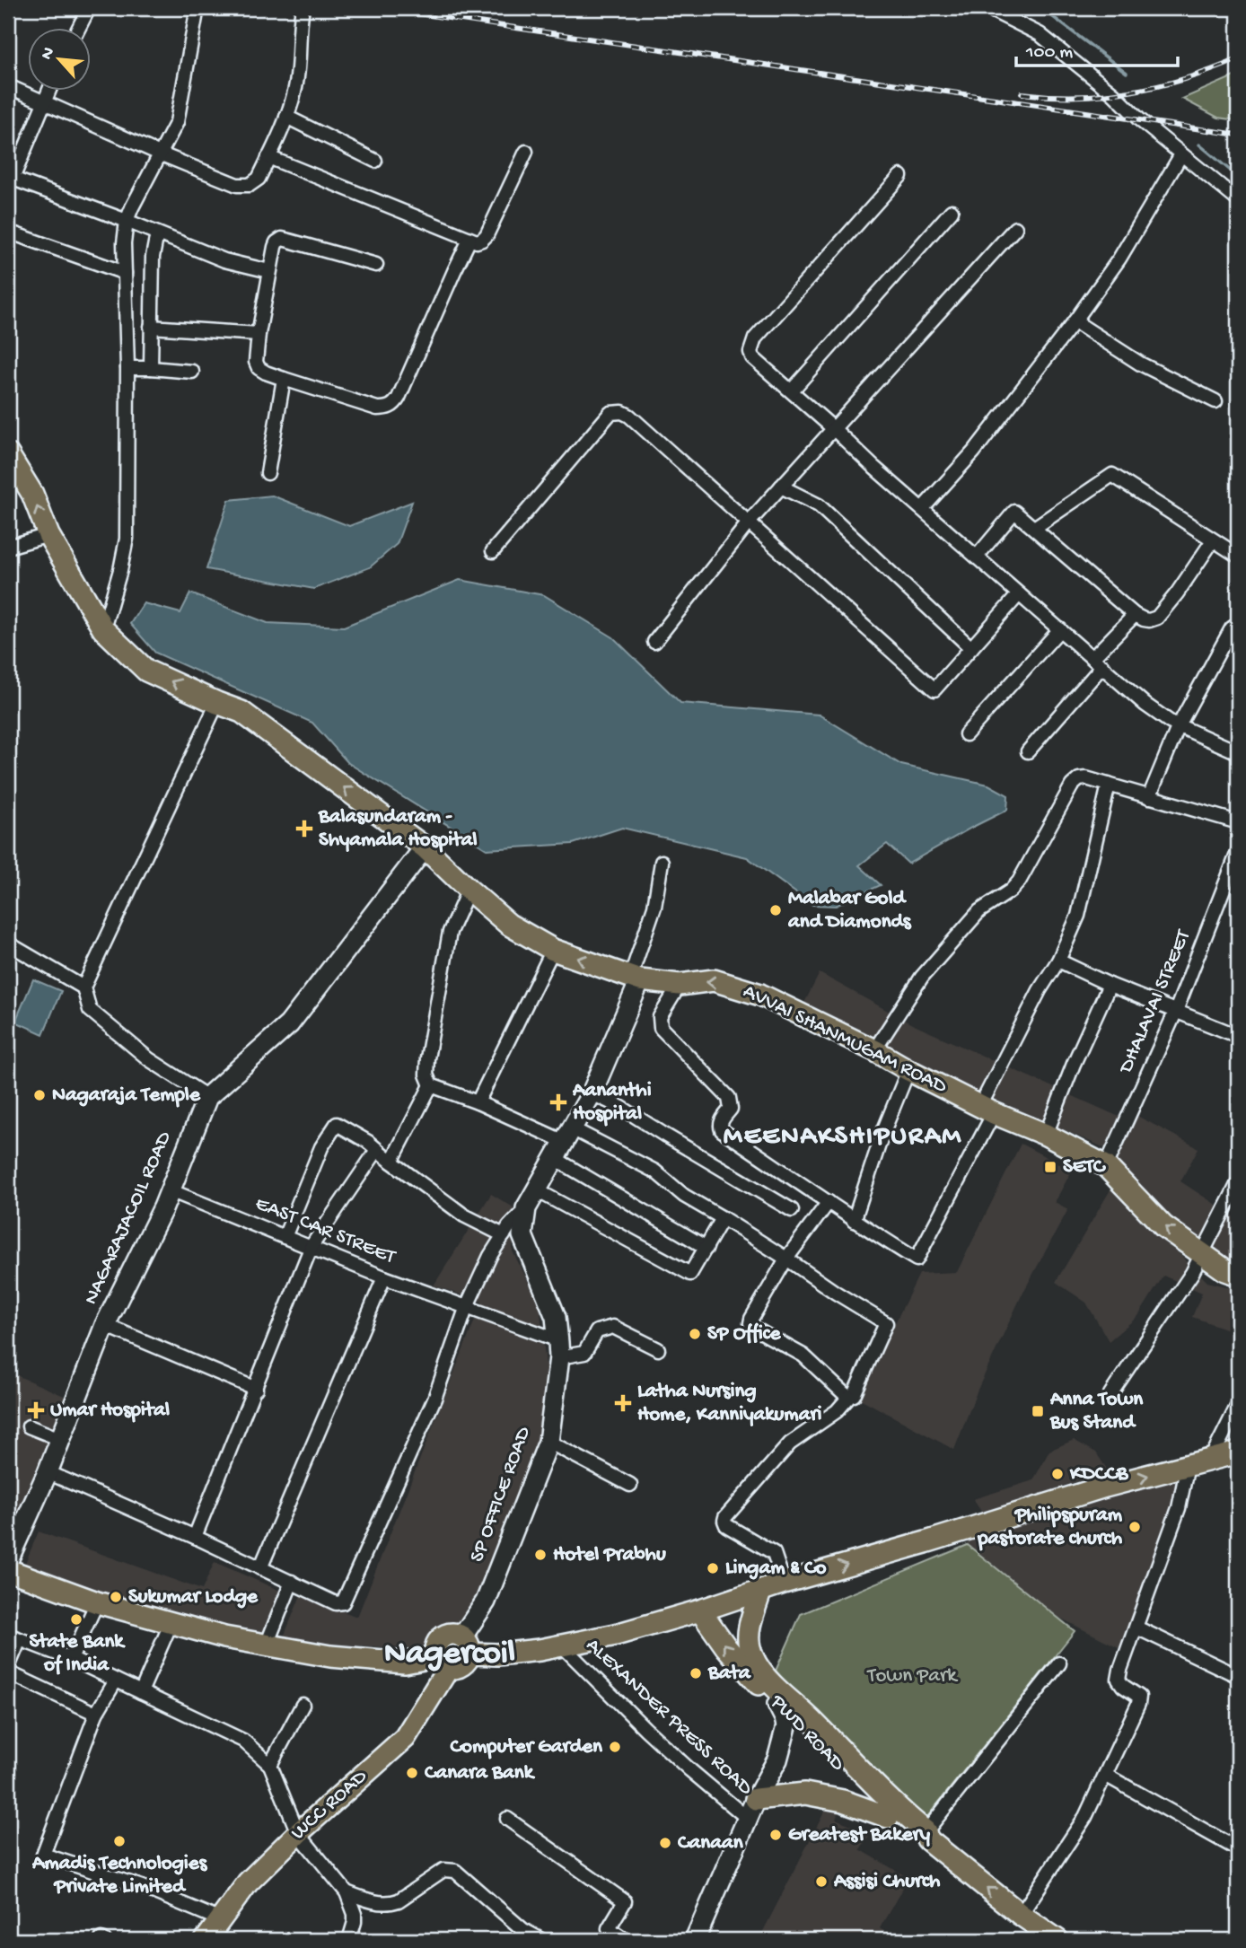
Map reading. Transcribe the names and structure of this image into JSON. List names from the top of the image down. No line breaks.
{"streets":{"main road":["AVVAI SHANMUGAM ROAD","PWD ROAD","WCC ROAD"],"street":["DHALAVAI STREET","NAGARAJACOIL ROAD","EAST CAR STREET","SP OFFICE ROAD","ALEXANDER PRESS ROAD"]},"crossings":[["DHALAVAI STREET","AVVAI SHANMUGAM ROAD"],["AVVAI SHANMUGAM ROAD","NAGARAJACOIL ROAD"],["AVVAI SHANMUGAM ROAD","SP OFFICE ROAD"],["NAGARAJACOIL ROAD","EAST CAR STREET"],["EAST CAR STREET","SP OFFICE ROAD"],["SP OFFICE ROAD","WCC ROAD"]],"one_way":["AVVAI SHANMUGAM ROAD"],"districts":["MEENAKSHIPURAM","Nagercoil"],"parks":["Town Park"],"places":{"health":["Balasundaram - Shyamala Hospital","Aananthi Hospital","Latha Nursing Home, Kanniyakumari","Umar Hospital"],"other":["Malabar Gold and Diamonds","Nagaraja Temple","SP Office","KDCCB","Philipspuram pastorate church","Hotel Prabhu","Lingam & Co","Sukumar Lodge","State Bank of India","Bata","Computer Garden","Canara Bank","Greatest Bakery","Amadis Technologies Private Limited","Canaan","Assisi Church"],"transit":["SETC","Anna Town Bus Stand"]},"scale_bar":"100 m","north":"top left"}
